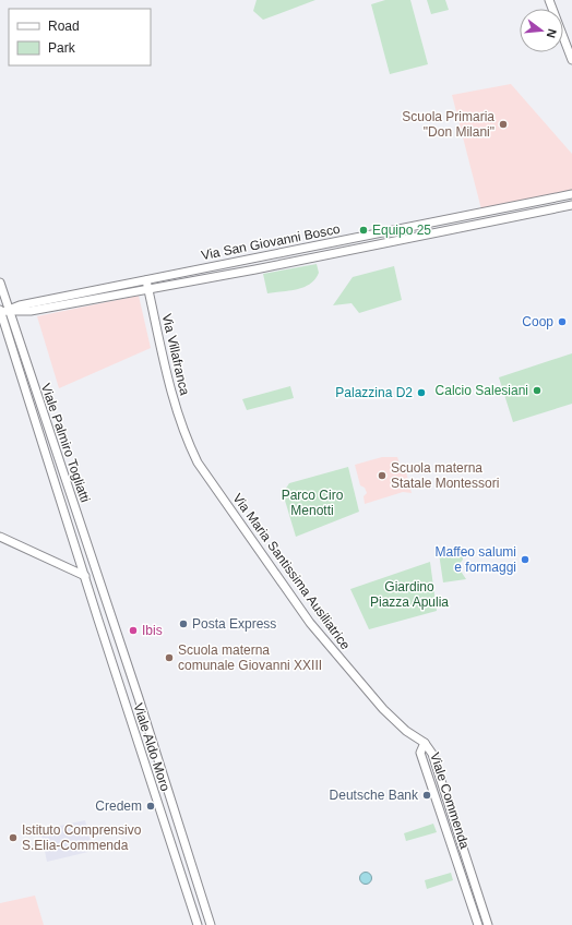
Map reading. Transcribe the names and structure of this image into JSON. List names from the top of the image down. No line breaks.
{"streets":{"street":["Via San Giovanni Bosco","Via Villafranca","Viale Palmiro Togliatti","Via Maria Santissima Ausiliatrice","Viale Aldo Moro","Viale Commenda"]},"crossings":[["Via San Giovanni Bosco","Via Villafranca"],["Via San Giovanni Bosco","Viale Palmiro Togliatti"],["Via Villafranca","Via Maria Santissima Ausiliatrice"],["Viale Palmiro Togliatti","Viale Aldo Moro"],["Via Maria Santissima Ausiliatrice","Viale Commenda"]],"parks":["Parco Ciro Menotti","Giardino Piazza Apulia"],"places":["Scuola Primaria \"Don Milani\"","Equipo 25","Coop","Calcio Salesiani","Palazzina D2","Scuola materna Statale Montessori","Maffeo salumi e formaggi","Posta Express","Ibis","Scuola materna comunale Giovanni XXIII","Deutsche Bank","Credem","Istituto Comprensivo S.Elia-Commenda"],"legend":["Road","Park"],"north":"right"}
